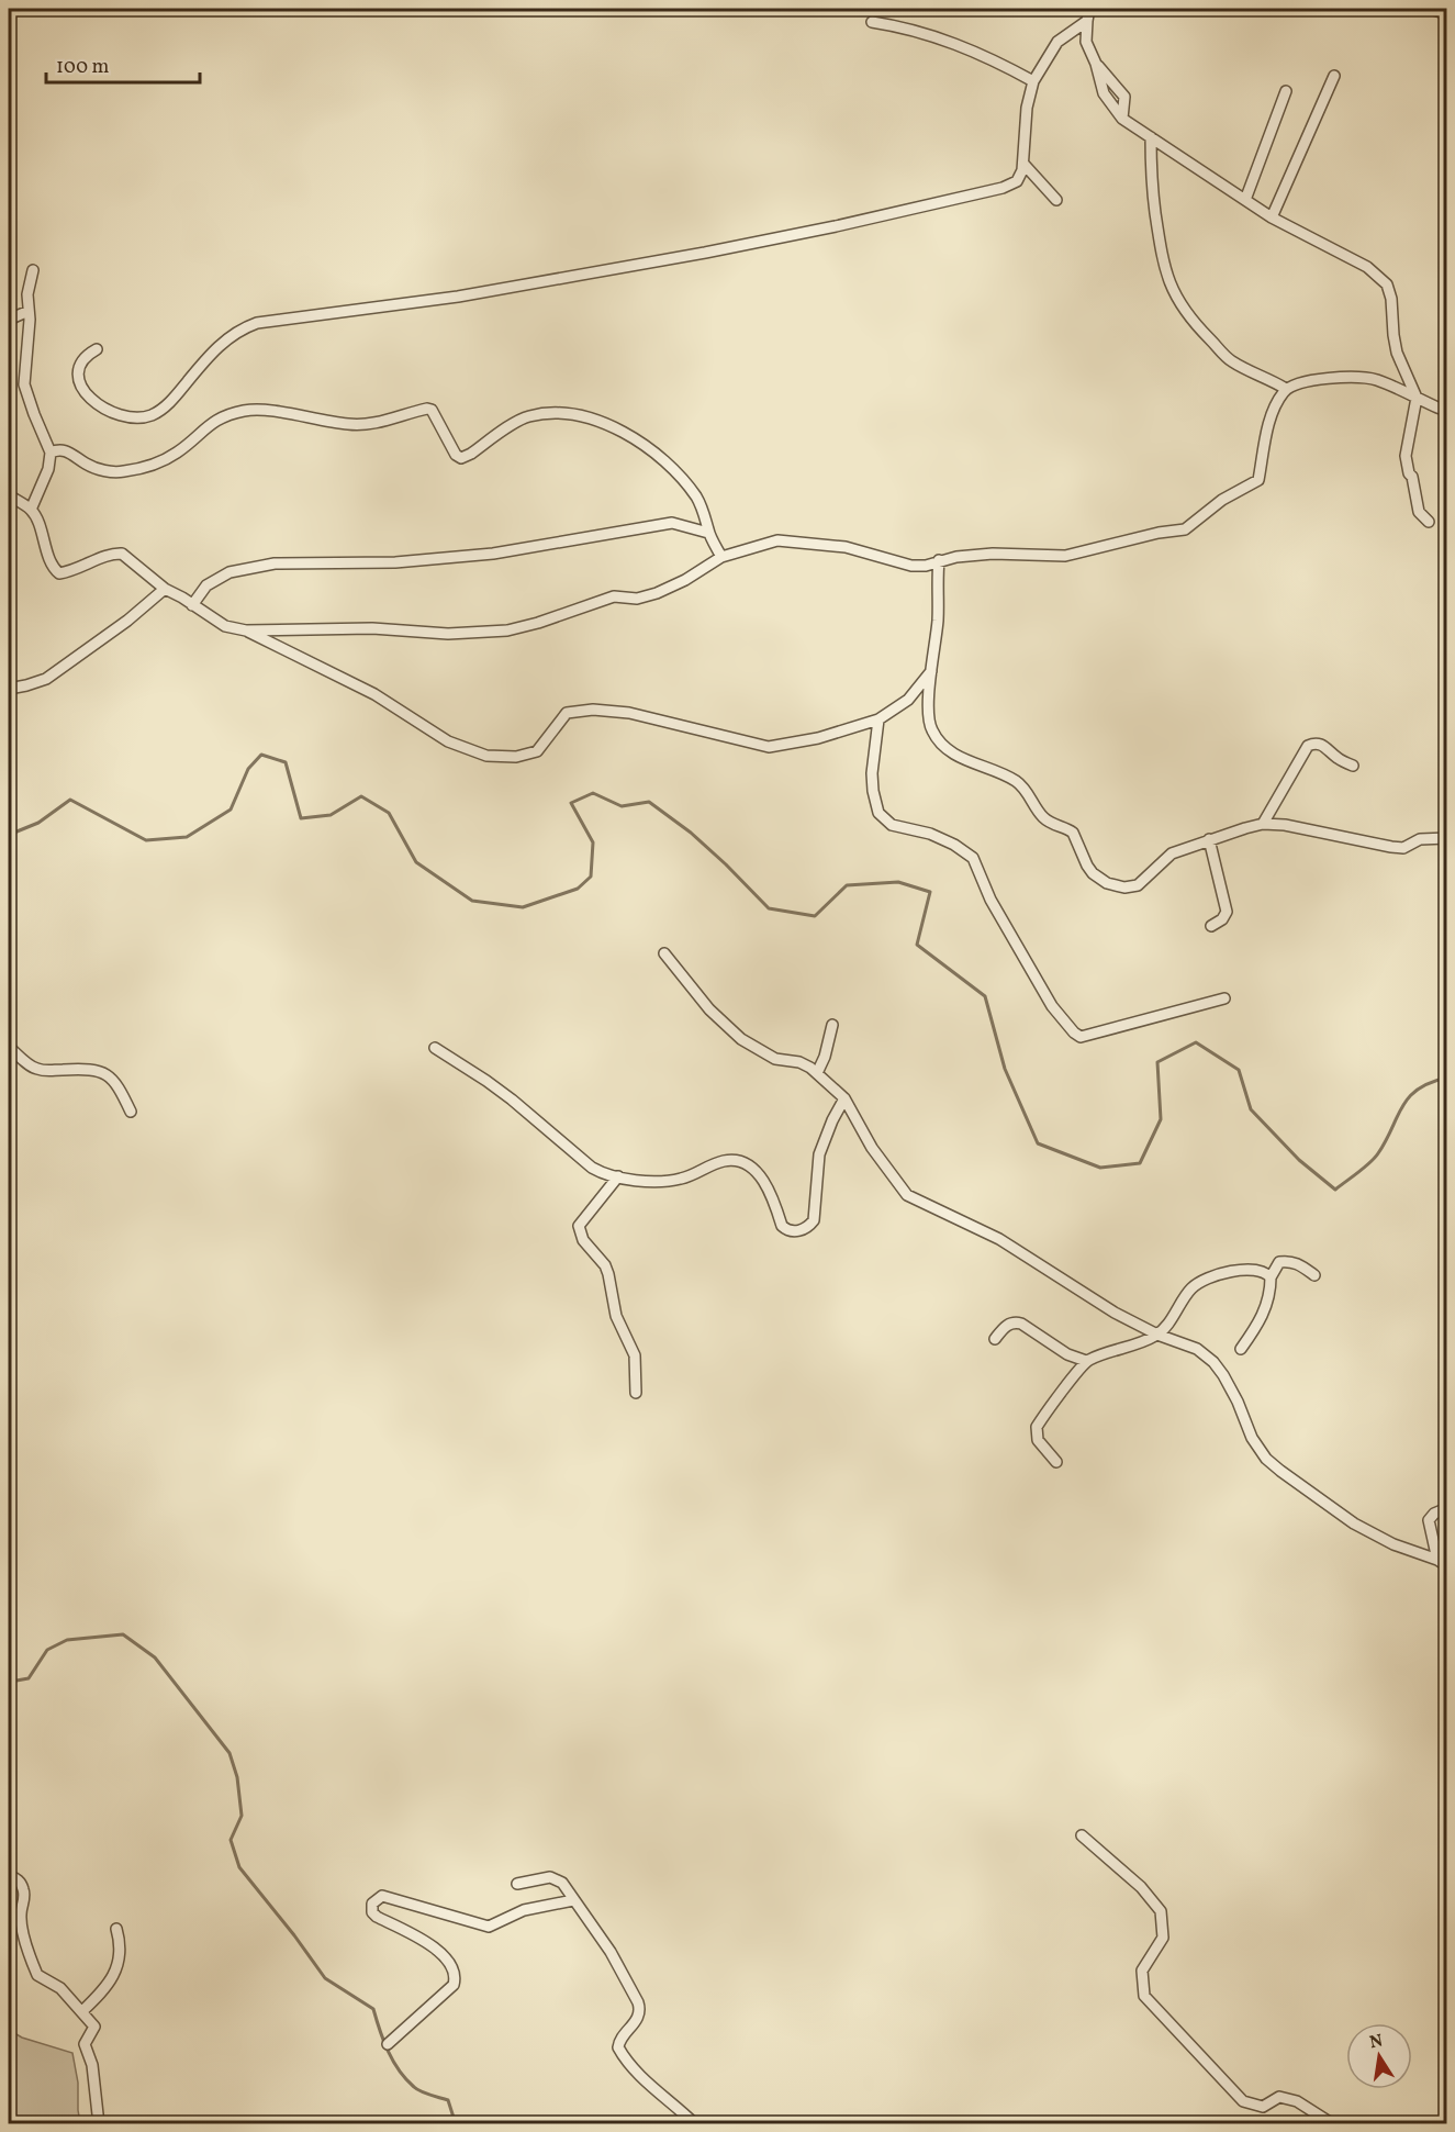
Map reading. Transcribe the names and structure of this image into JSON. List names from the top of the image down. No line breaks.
{"scale_bar":"100 m","north":"top"}
